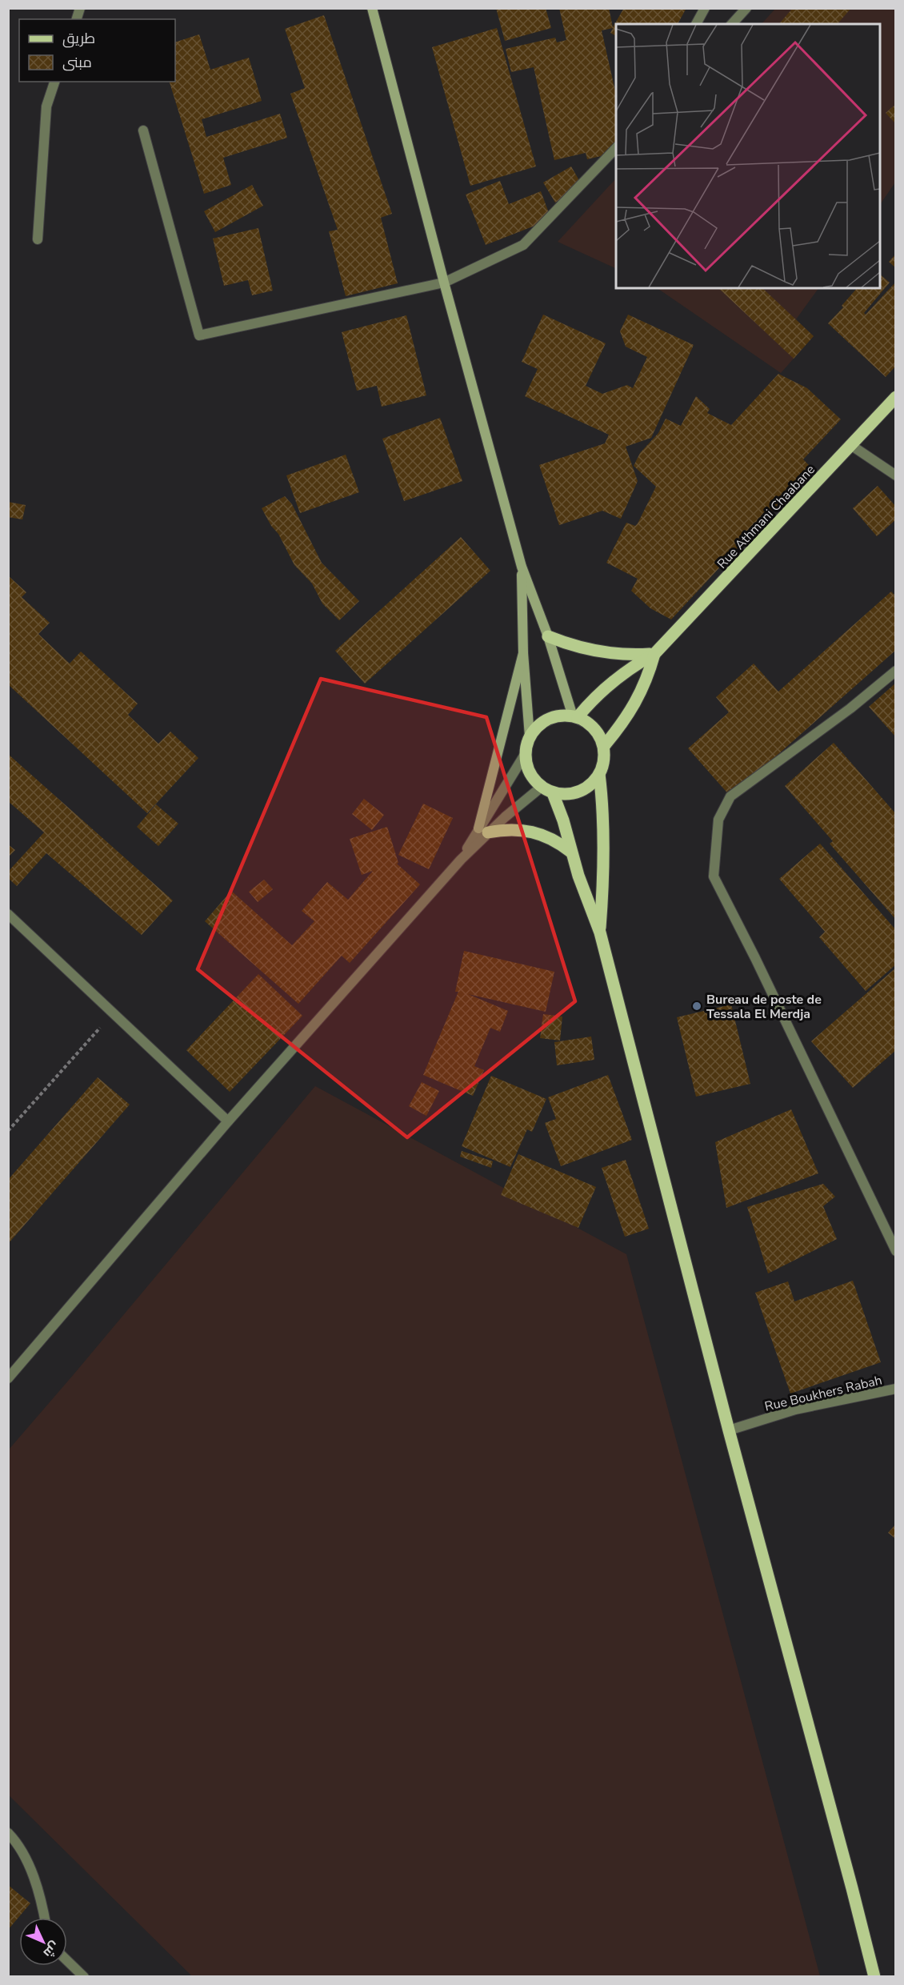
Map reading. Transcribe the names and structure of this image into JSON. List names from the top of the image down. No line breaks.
{"streets":{"main road":["Rue Athmani Chaabane"],"street":["Rue Boukhers Rabah"]},"places":["Bureau de poste de Tessala El Merdja"],"legend":["طريق","مبنى"],"north":"bottom right"}
